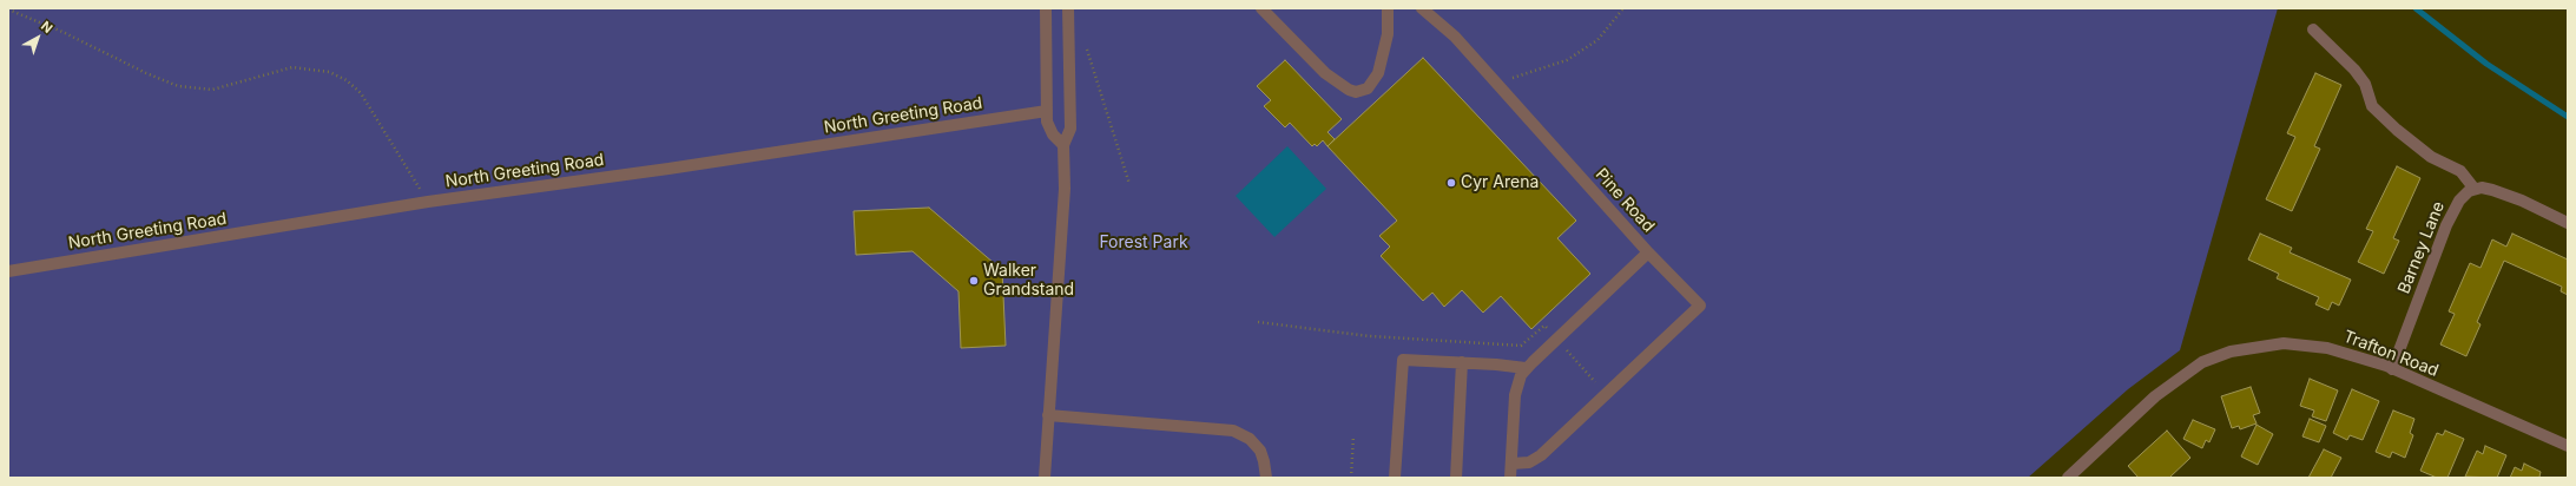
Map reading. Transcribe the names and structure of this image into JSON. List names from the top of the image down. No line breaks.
{"streets":{"street":["North Greeting Road","Pine Road","Barney Lane","Trafton Road"]},"crossings":[["Barney Lane","Trafton Road"]],"parks":["Forest Park"],"places":["Cyr Arena","Walker Grandstand"],"north":"top right"}
